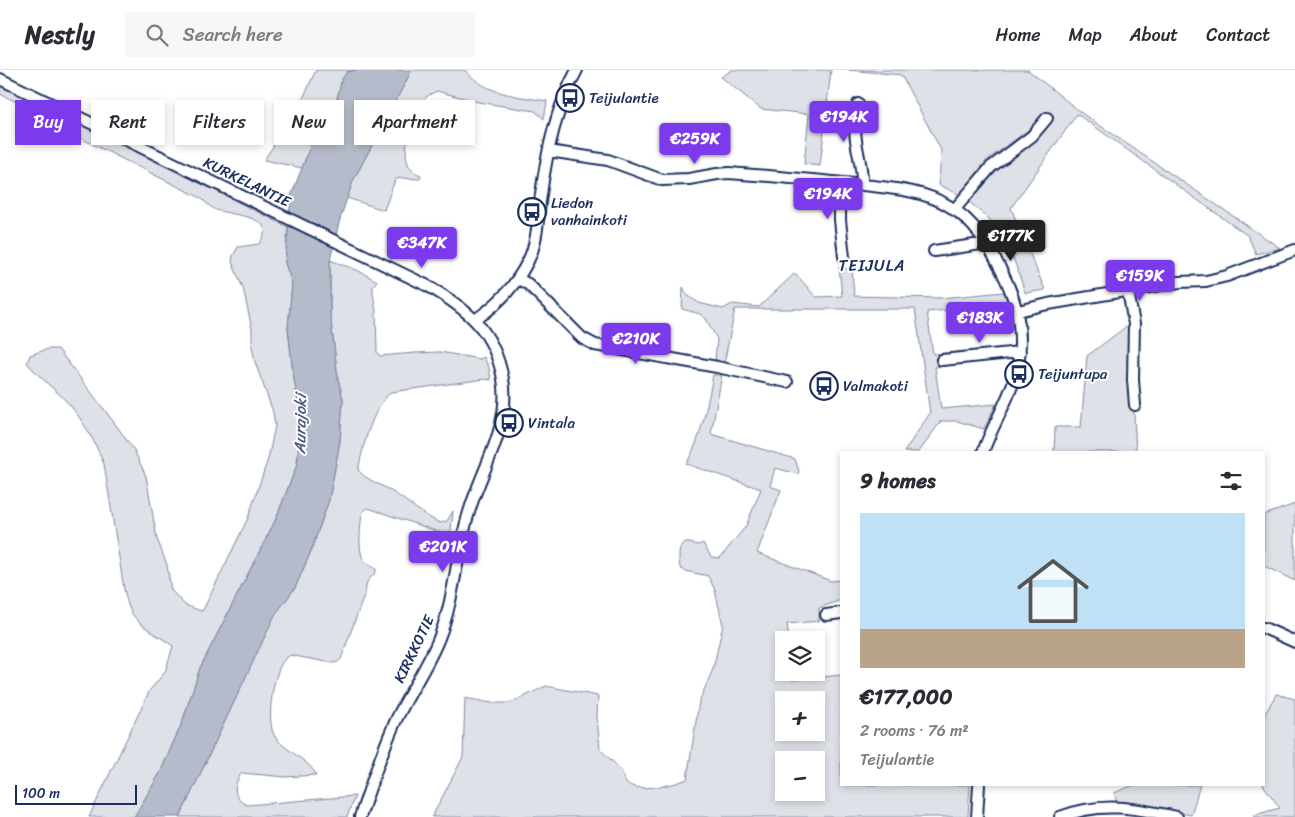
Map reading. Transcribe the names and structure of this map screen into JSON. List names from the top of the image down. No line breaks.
{"streets":{"street":["KURKELANTIE","KIRKKOTIE"]},"crossings":[["KURKELANTIE","KIRKKOTIE"]],"districts":["TEIJULA"],"water":["Aurajoki"],"places":{"bus stop":["Teijulantie","Liedon vanhainkoti","Teijuntupa","Valmakoti","Vintala"]},"scale_bar":"100 m","page":{"header":"Nestly","search":"Search here","nav":["Home","Map","About","Contact"],"chip":["Buy","Rent","Filters","New","Apartment"],"price":["€194K","€259K","€194K","€177K","€347K","€159K","€183K","€210K","€201K"],"heading":"9 homes","list":[{"name":"€177,000","note":"2 rooms · 76 m² · Teijulantie"}],"map_buttons":["+","−"],"scale":"100 m"}}
